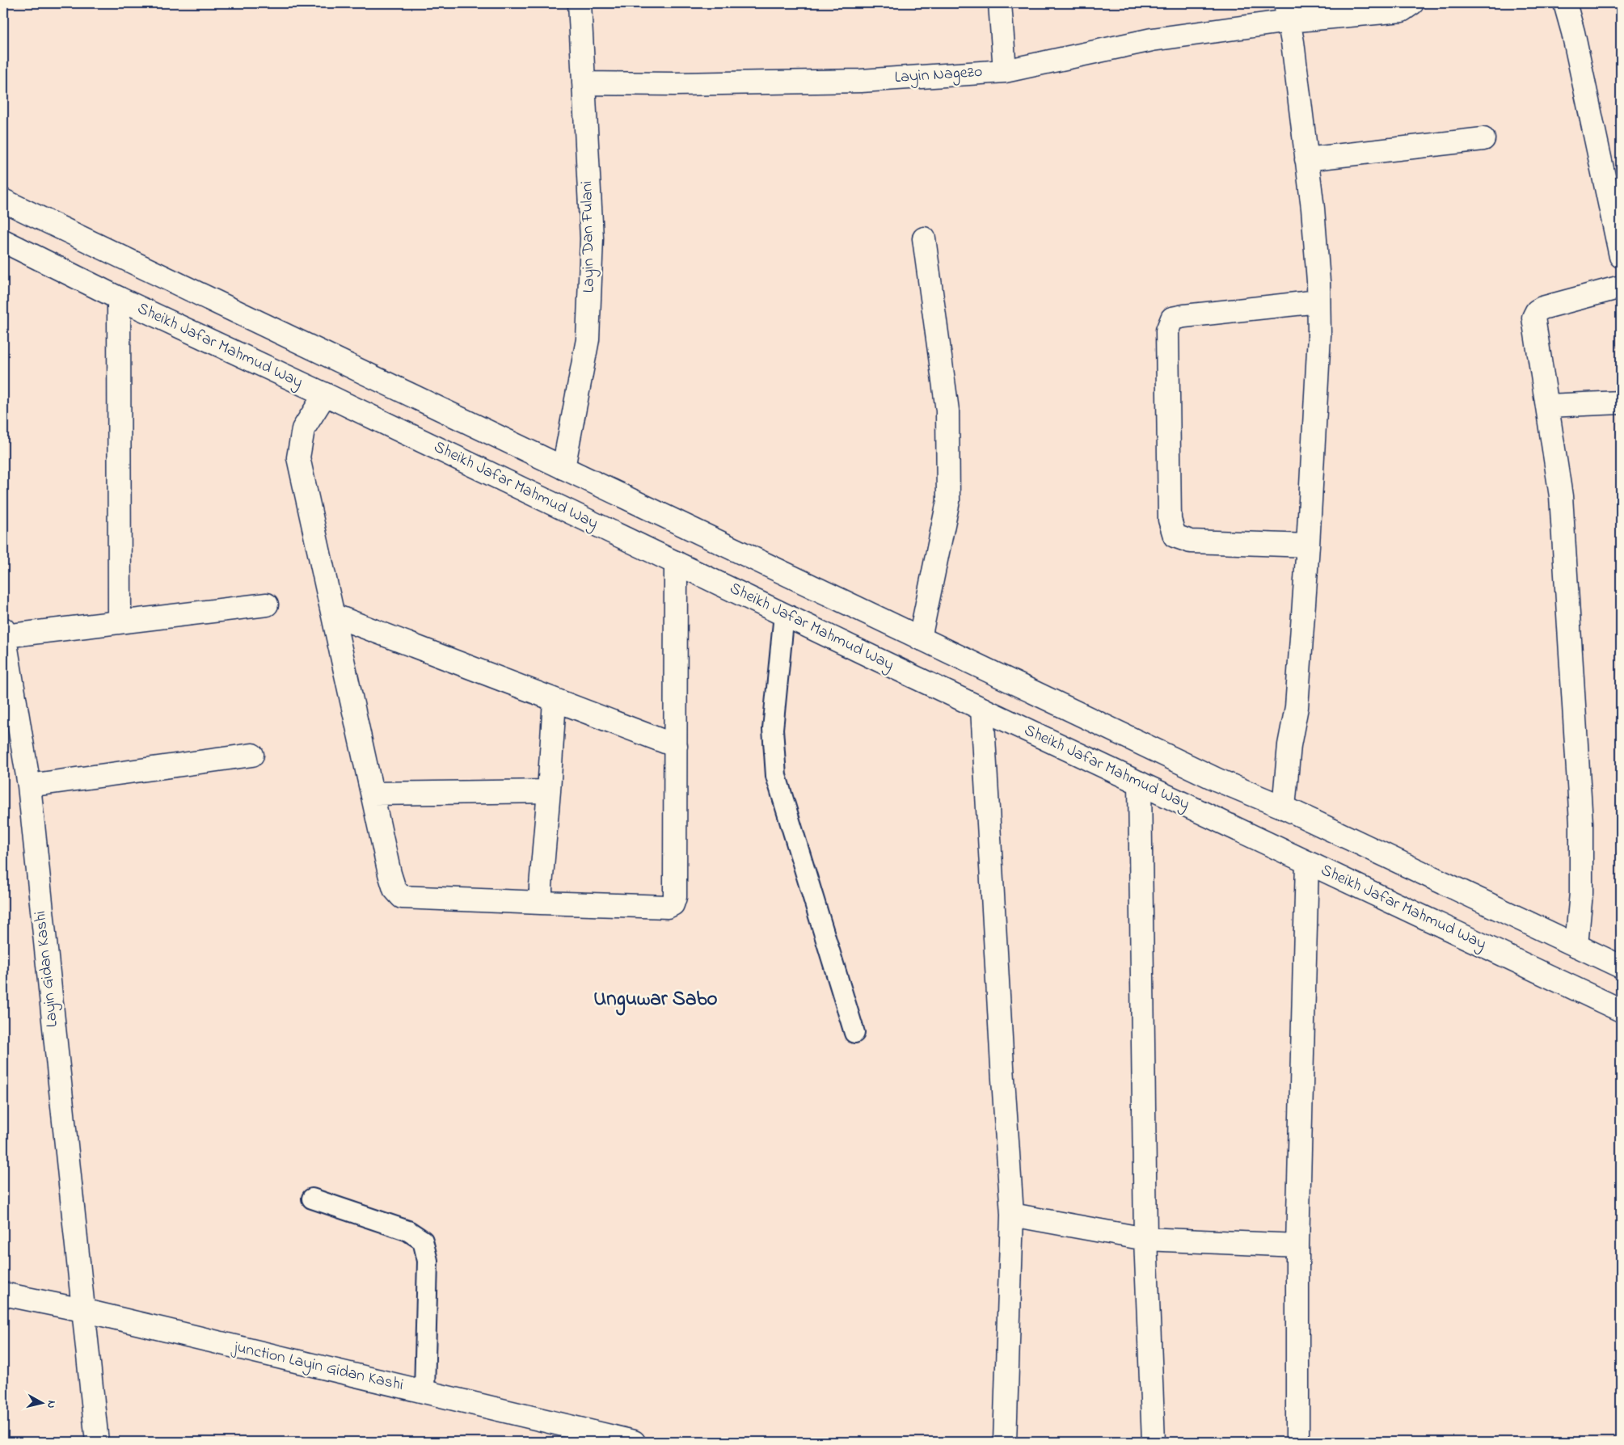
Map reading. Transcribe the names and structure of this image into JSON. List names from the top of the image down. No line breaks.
{"streets":{"street":["Layin Nagezo","Layin Dan Fulani","Sheikh Jafar Mahmud Way","Layin Gidan Kashi","junction Layin Gidan Kashi"]},"crossings":[["Layin Nagezo","Layin Dan Fulani"],["Layin Gidan Kashi","junction Layin Gidan Kashi"]],"districts":["Unguwar Sabo"],"north":"right"}
